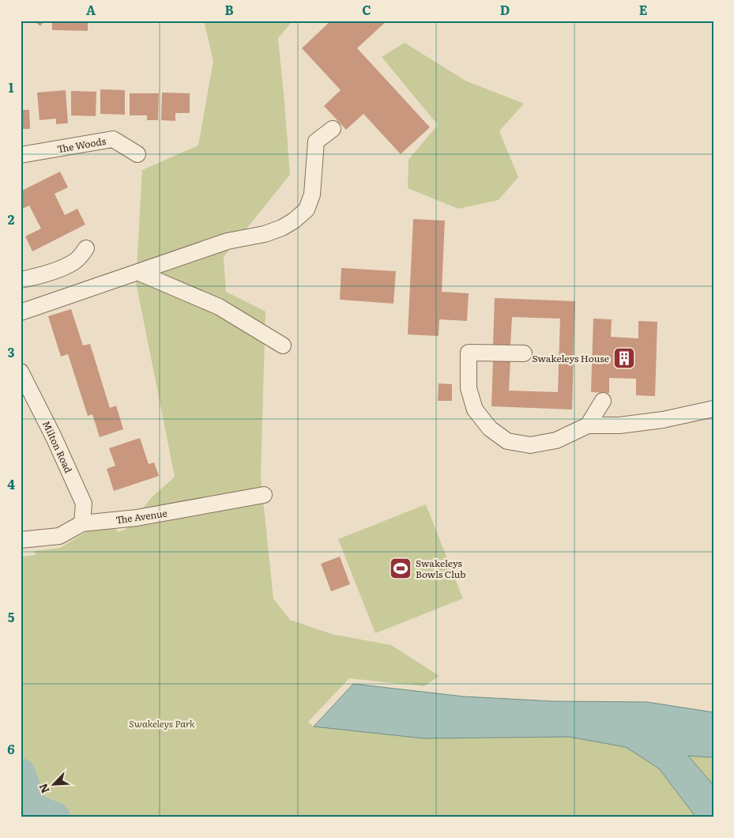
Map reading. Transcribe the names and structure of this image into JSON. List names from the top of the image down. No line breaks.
{"streets":{"street":["The Woods","Milton Road","The Avenue"]},"crossings":[["Milton Road","The Avenue"]],"parks":["Swakeleys Park"],"places":{"building":["Swakeleys House"],"sports":["Swakeleys Bowls Club"]},"north":"bottom left","grid":{"columns":["A","B","C","D","E"],"rows":["1","2","3","4","5","6"]}}
